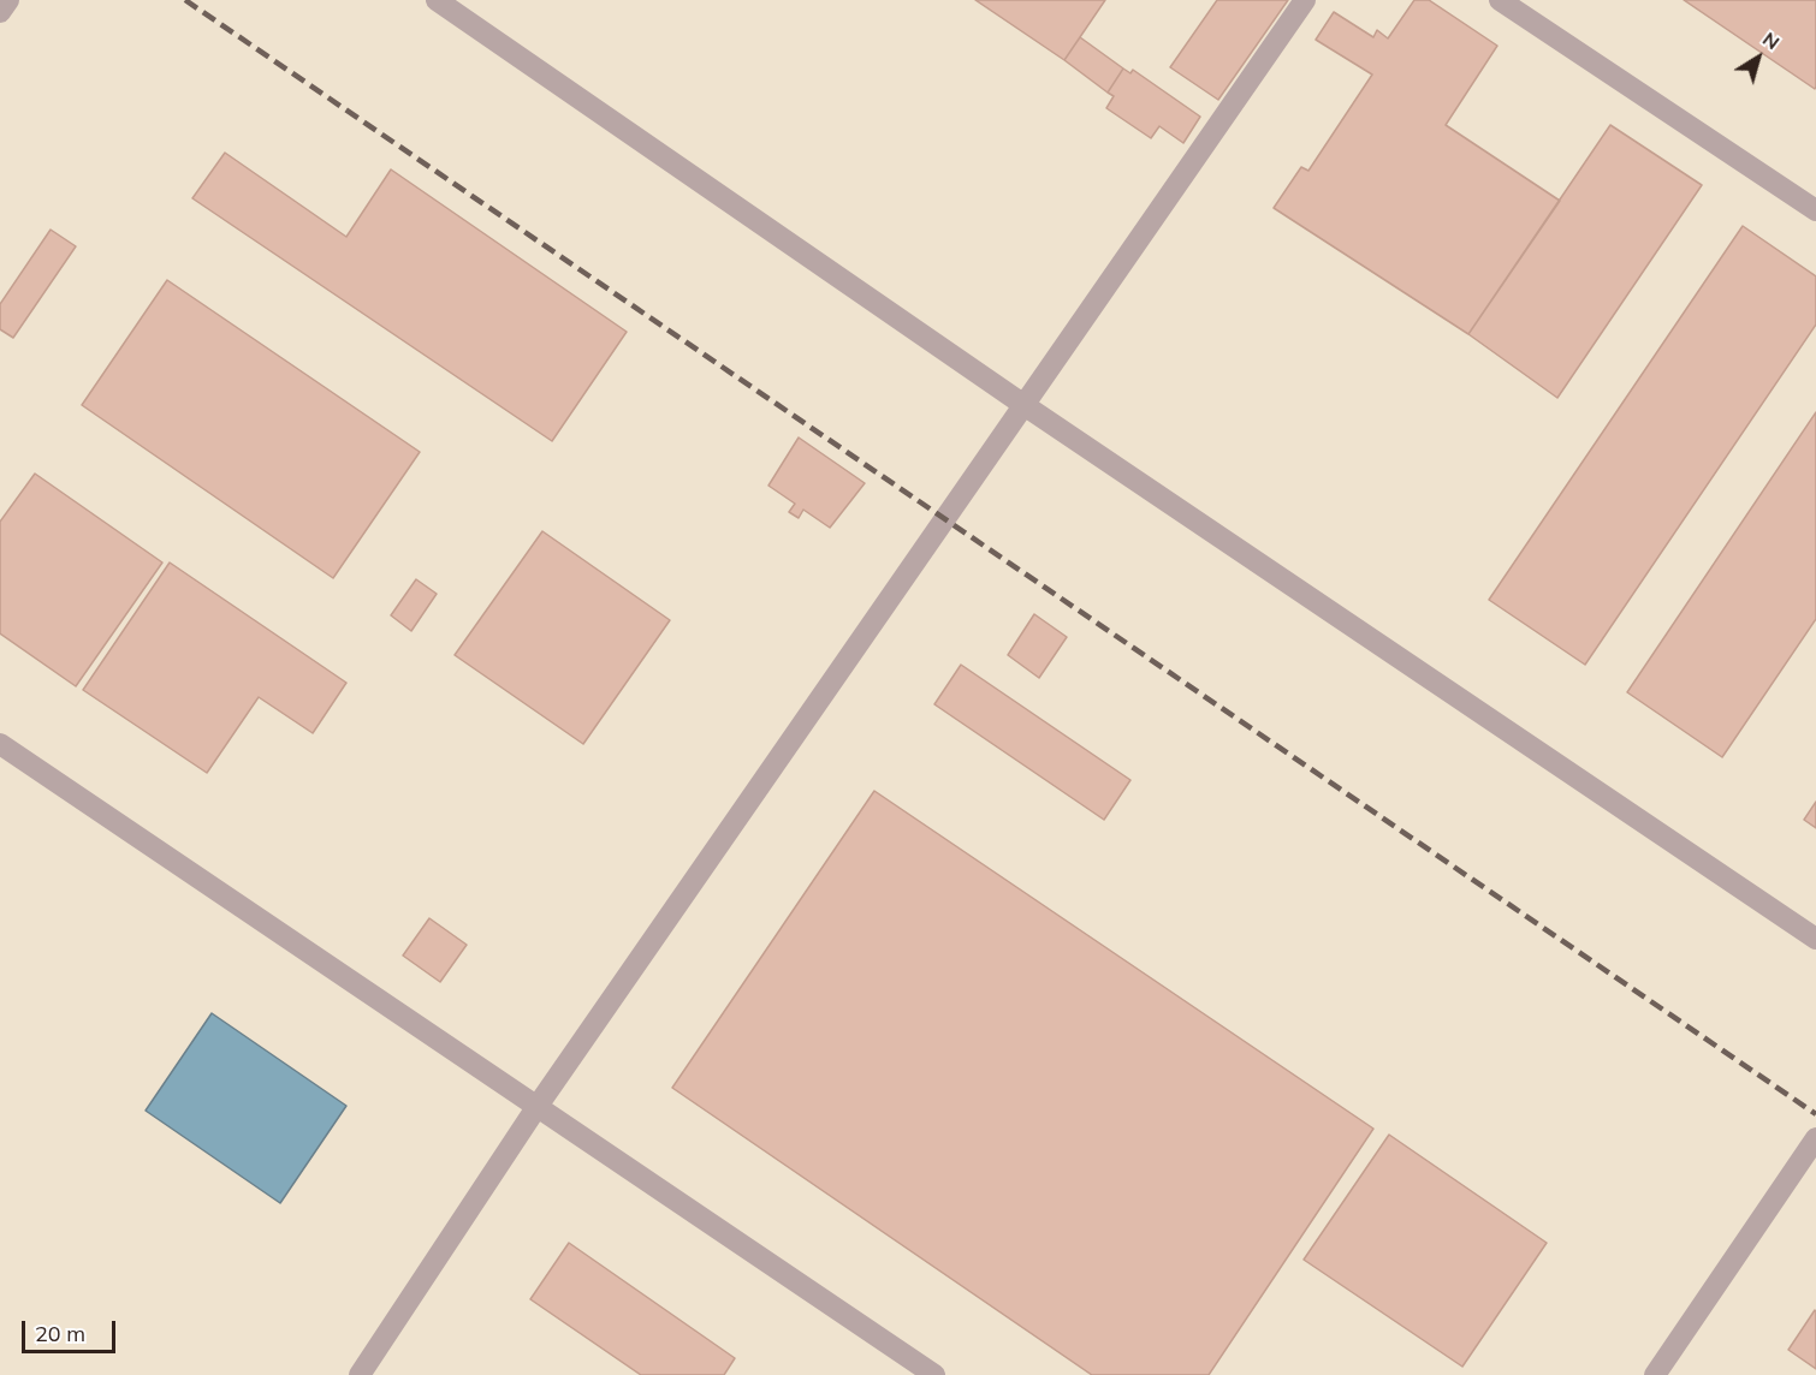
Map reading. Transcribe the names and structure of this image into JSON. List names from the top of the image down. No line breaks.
{"scale_bar":"20 m","north":"top right"}
